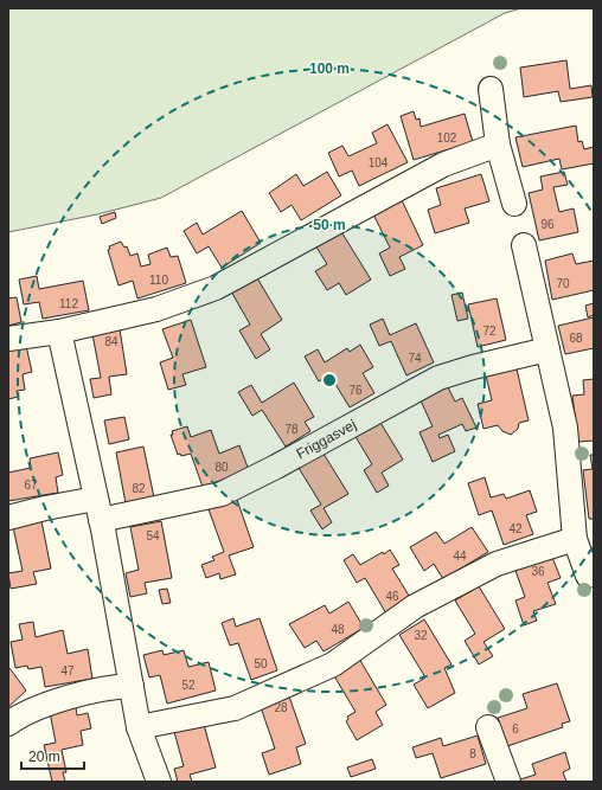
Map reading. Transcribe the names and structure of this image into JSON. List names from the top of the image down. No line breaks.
{"streets":{"street":["Friggasvej"]},"house_numbers":["102","104","96","110","70","112","72","68","84","74","76","78","80","67","82","42","54","44","36","46","48","32","50","47","52","28","6","8"],"scale_bar":"20 m","rings":["100 m","50 m"]}
